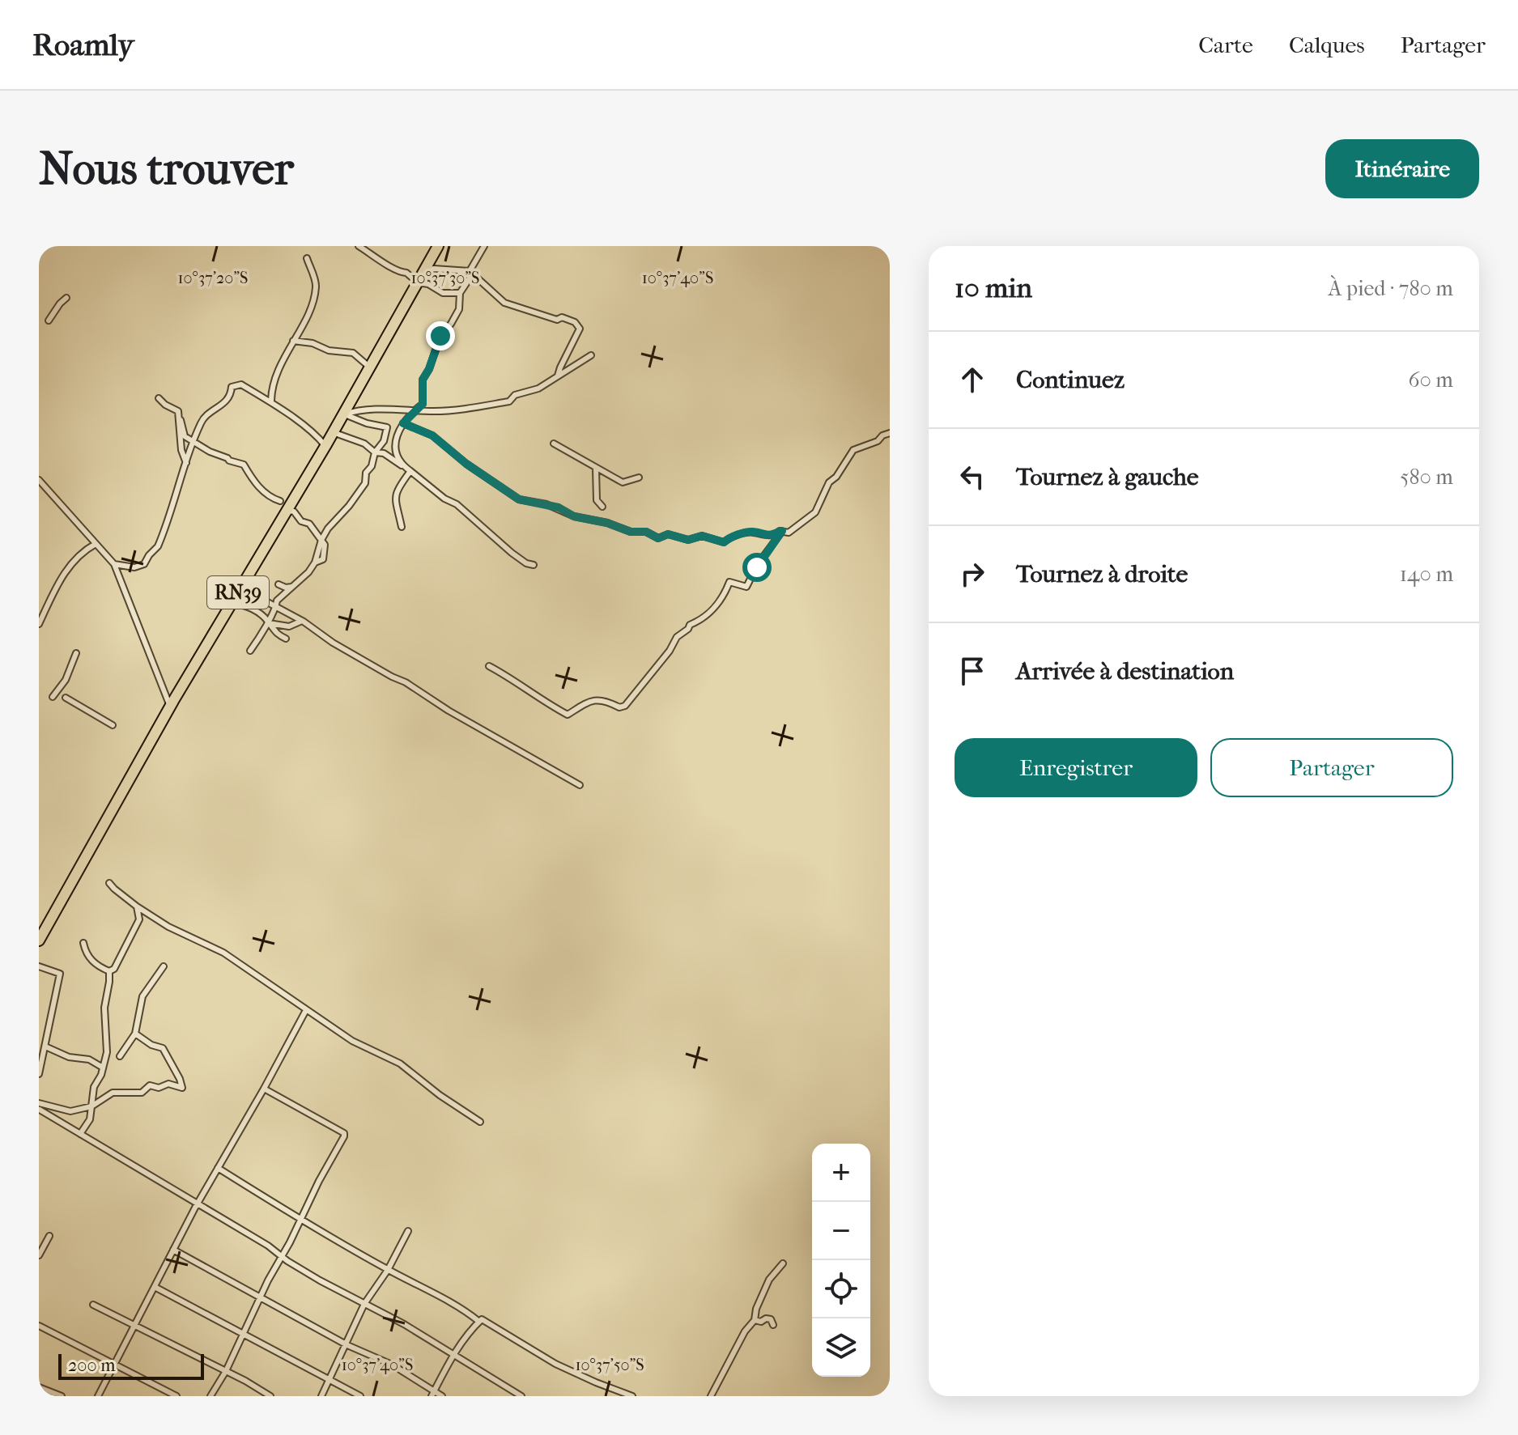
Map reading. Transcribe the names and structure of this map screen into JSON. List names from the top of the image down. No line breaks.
{"streets":{"highway":["RN39"]},"scale_bar":"200 m","page":{"header":"Roamly","nav":["Carte","Calques","Partager"],"buttons":["Itinéraire",["Enregistrer","Partager"]],"title":"Nous trouver","heading":["10 min","À pied · 780 m"],"list":[["Continuez","60 m"],["Tournez à gauche","580 m"],["Tournez à droite","140 m"],"Arrivée à destination"],"map_buttons":["+","−"],"scale":"200 m"},"coordinates":["10°37'20\"S","10°37'30\"S","10°37'40\"S","10°37'50\"S"]}
